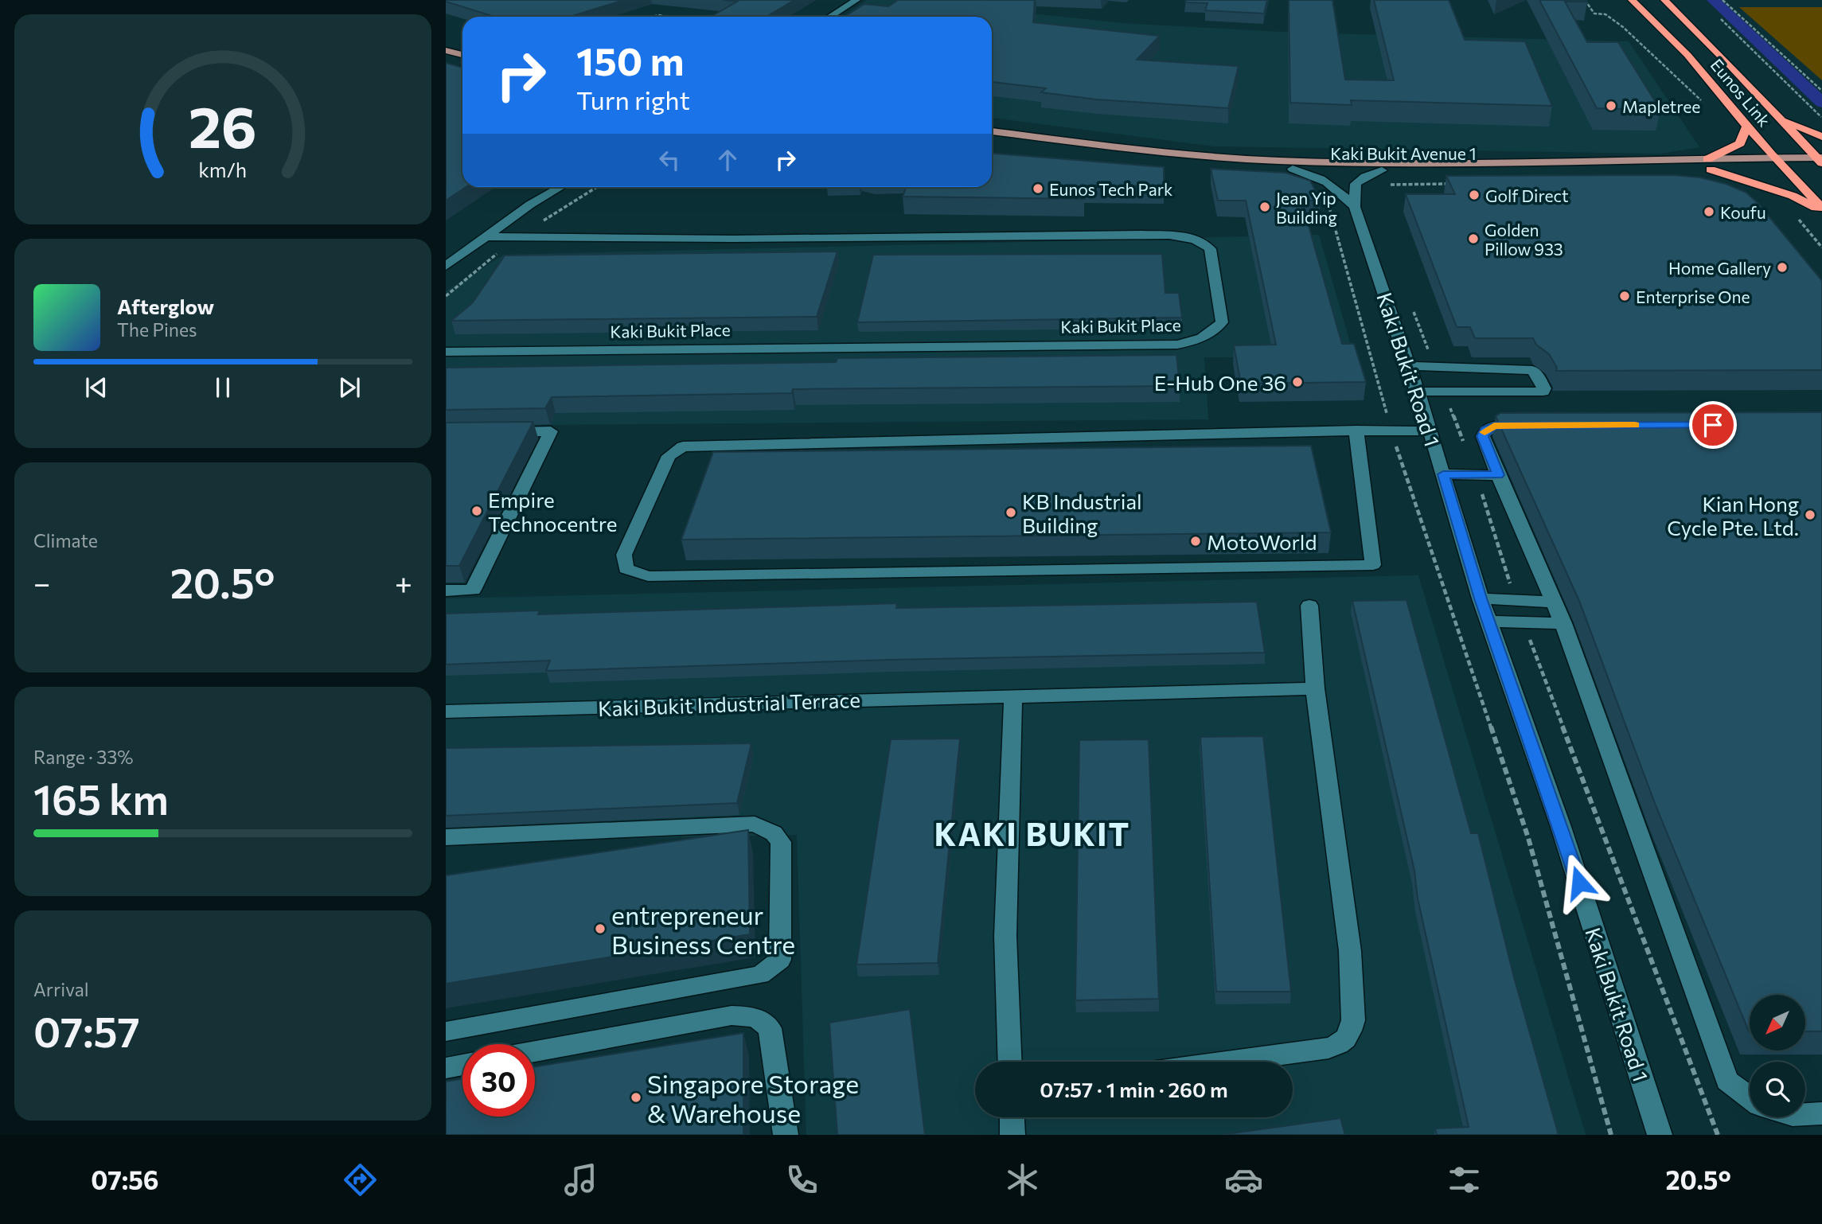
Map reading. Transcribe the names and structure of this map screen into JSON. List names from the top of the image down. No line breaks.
{"streets":{"highway":["Eunos Link"],"main road":["Kaki Bukit Avenue 1"],"street":["Kaki Bukit Place","Kaki Bukit Road 1","Kaki Bukit Industrial Terrace"]},"crossings":[["Eunos Link","Kaki Bukit Avenue 1"],["Kaki Bukit Avenue 1","Kaki Bukit Road 1"]],"districts":["KAKI BUKIT"],"places":["Mapletree","Eunos Tech Park","Golf Direct","Jean Yip Building","Koufu","Golden Pillow 933","Home Gallery","Enterprise One","E-Hub One 36","Empire Technocentre","KB Industrial Building","Kian Hong Cycle Pte. Ltd.","MotoWorld","entrepreneur Business Centre","Singapore Storage & Warehouse"],"north":"bottom left","page":{"turn":["150 m","Turn right"],"song":["Afterglow","The Pines"],"tile":["Climate",["Range · 33%","165 km"],["Arrival","07:57"]],"heat":["−","20.5°","+"],"limit":"30","trip":"07:57 · 1 min · 260 m","tabs":["07:56","20.5°"],"gauge":["26","km/h"]}}
